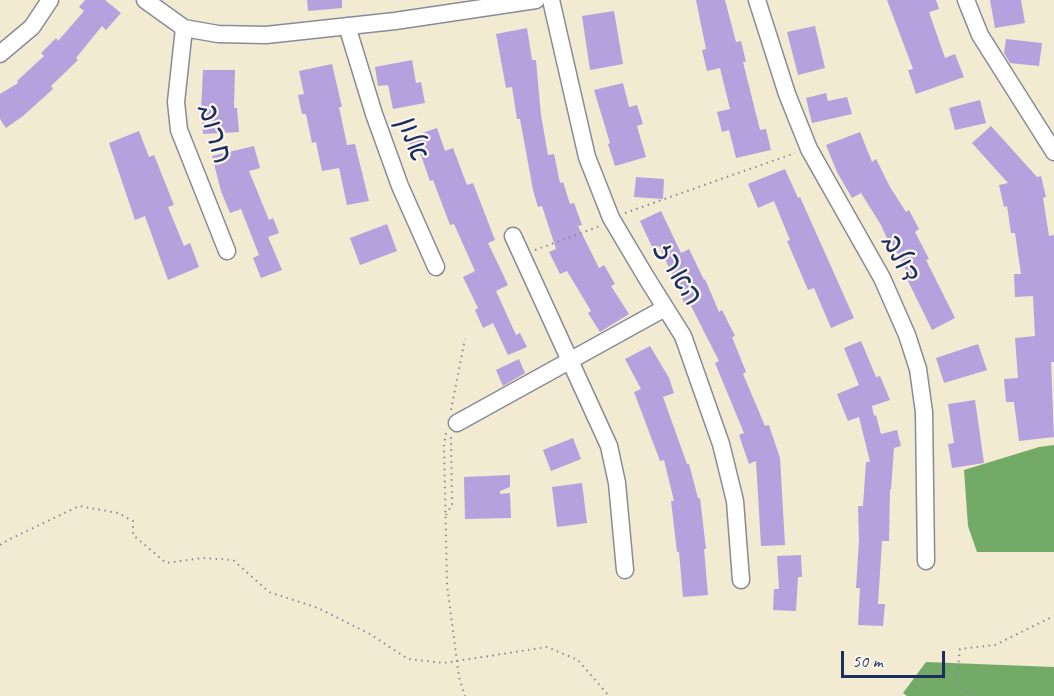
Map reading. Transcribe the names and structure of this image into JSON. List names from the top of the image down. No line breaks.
{"streets":{"street":["חרוב","אלון","דולב","הארז"]},"scale_bar":"50 m"}
